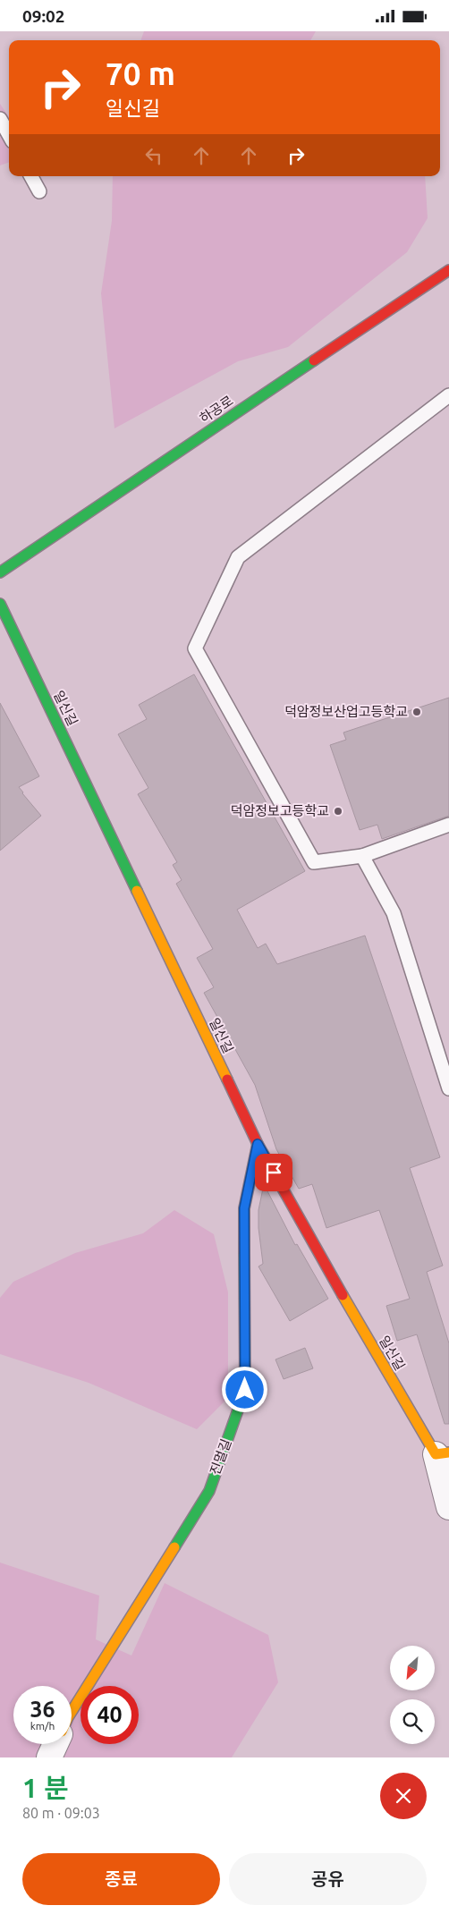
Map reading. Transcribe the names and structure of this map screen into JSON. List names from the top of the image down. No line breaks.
{"streets":{"street":["하공로","일신길","진멀길"]},"crossings":[["일신길","진멀길"]],"places":["덕암정보산업고등학교","덕암정보고등학교"],"north":"bottom left","page":{"status":"09:02","turn":["70 m","일신길"],"speed":"36 km/h","limit":"40","heading":["1 분","80 m · 09:03"],"buttons":["종료","공유"]}}
